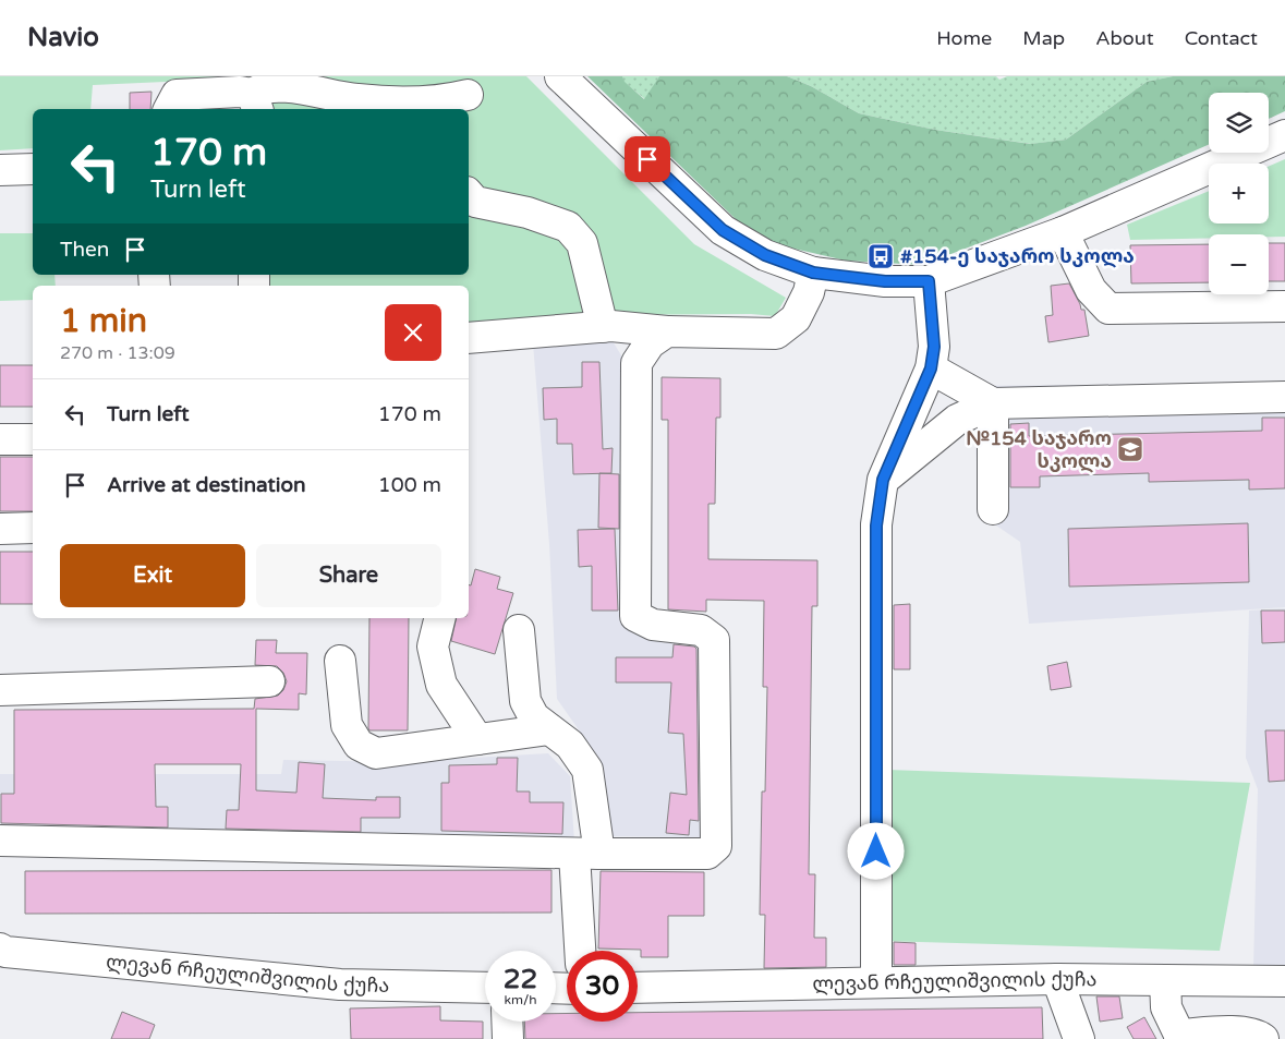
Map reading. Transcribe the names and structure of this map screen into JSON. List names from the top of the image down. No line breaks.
{"streets":{"street":["ლევან რჩეულიშვილის ქუჩა"]},"places":{"bus stop":["#154-ე საჯარო სკოლა"],"school or university":["№154 საჯარო სკოლა"]},"page":{"header":"Navio","nav":["Home","Map","About","Contact"],"map_buttons":["+","−"],"turn":["170 m","Turn left"],"then":"Then","heading":["1 min","270 m · 13:09"],"list":[{"name":"Turn left","value":"170 m"},{"name":"Arrive at destination","value":"100 m"}],"buttons":["Exit","Share"],"speed":"22 km/h","limit":"30"}}
